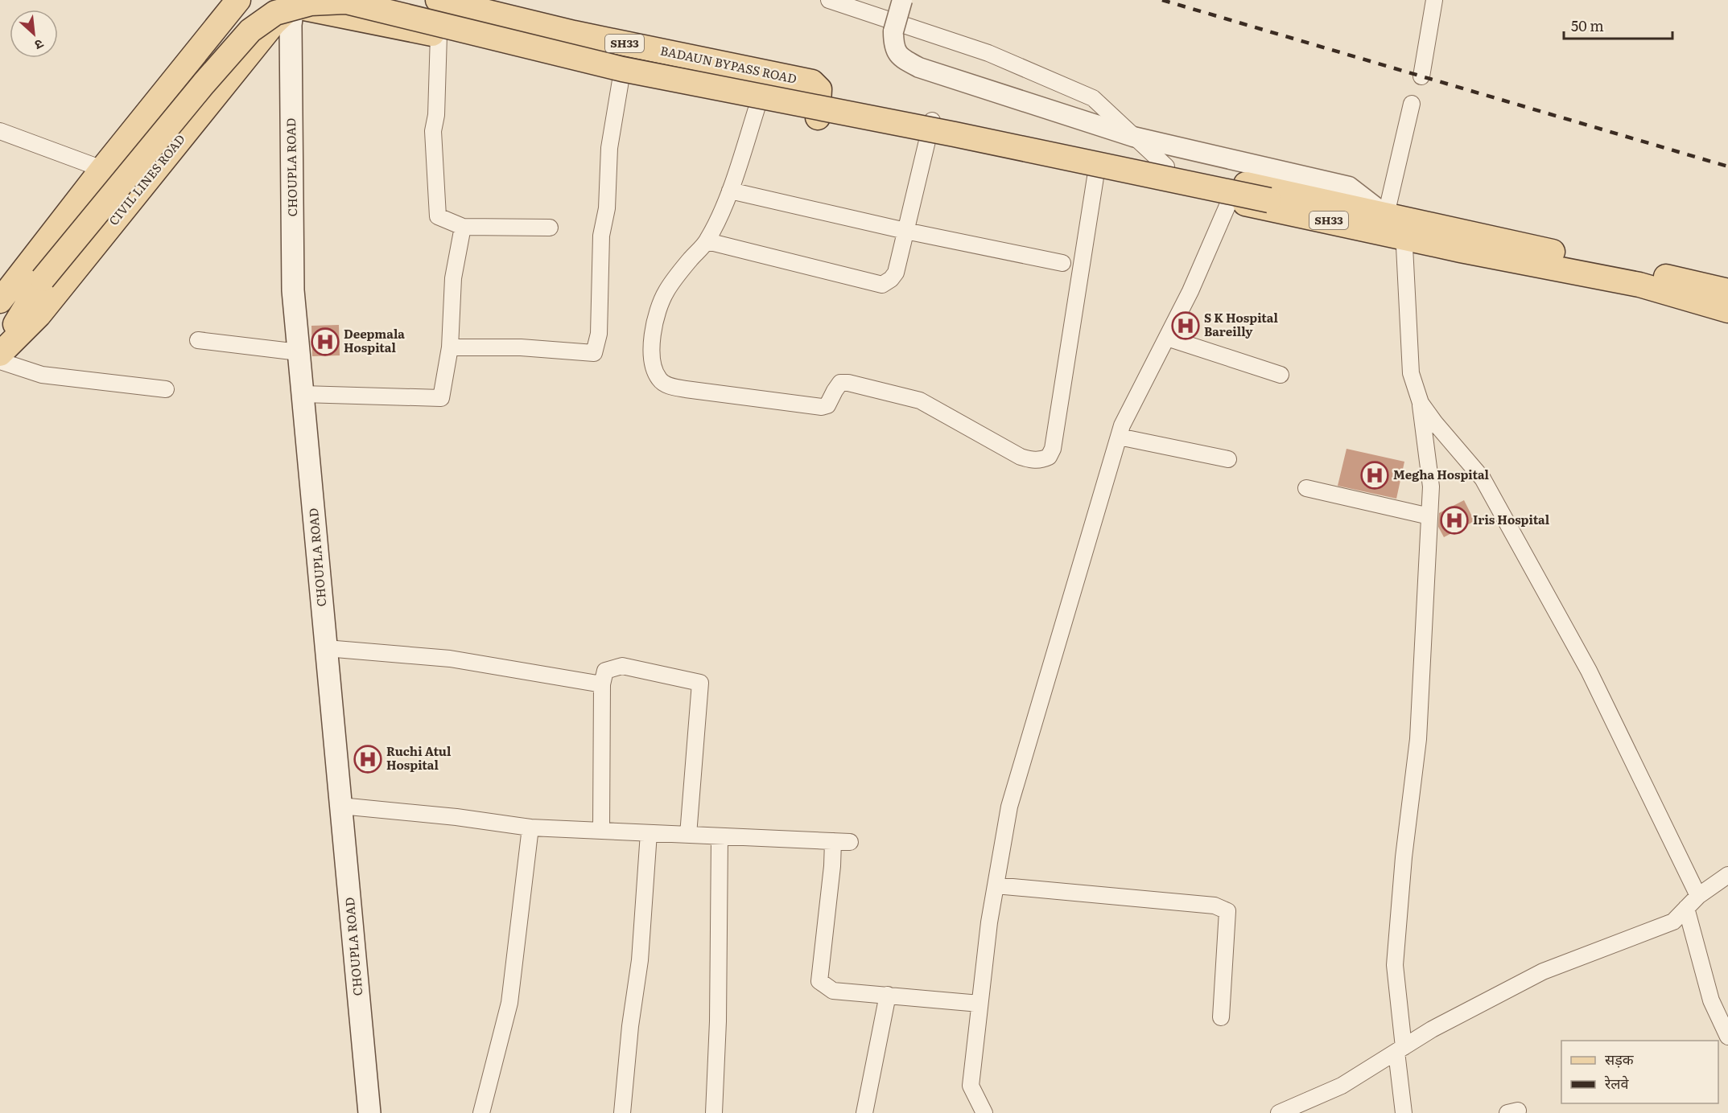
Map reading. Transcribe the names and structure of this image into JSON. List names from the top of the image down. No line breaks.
{"streets":{"main road":["SH33","BADAUN BYPASS ROAD","CHOUPLA ROAD","CIVIL LINES ROAD"]},"crossings":[["CHOUPLA ROAD","CIVIL LINES ROAD"]],"places":{"hospital":["S K Hospital Bareilly","Deepmala Hospital","Megha Hospital","Iris Hospital","Ruchi Atul Hospital"]},"legend":["सड़क","रेलवे"],"scale_bar":"50 m","north":"bottom right"}
